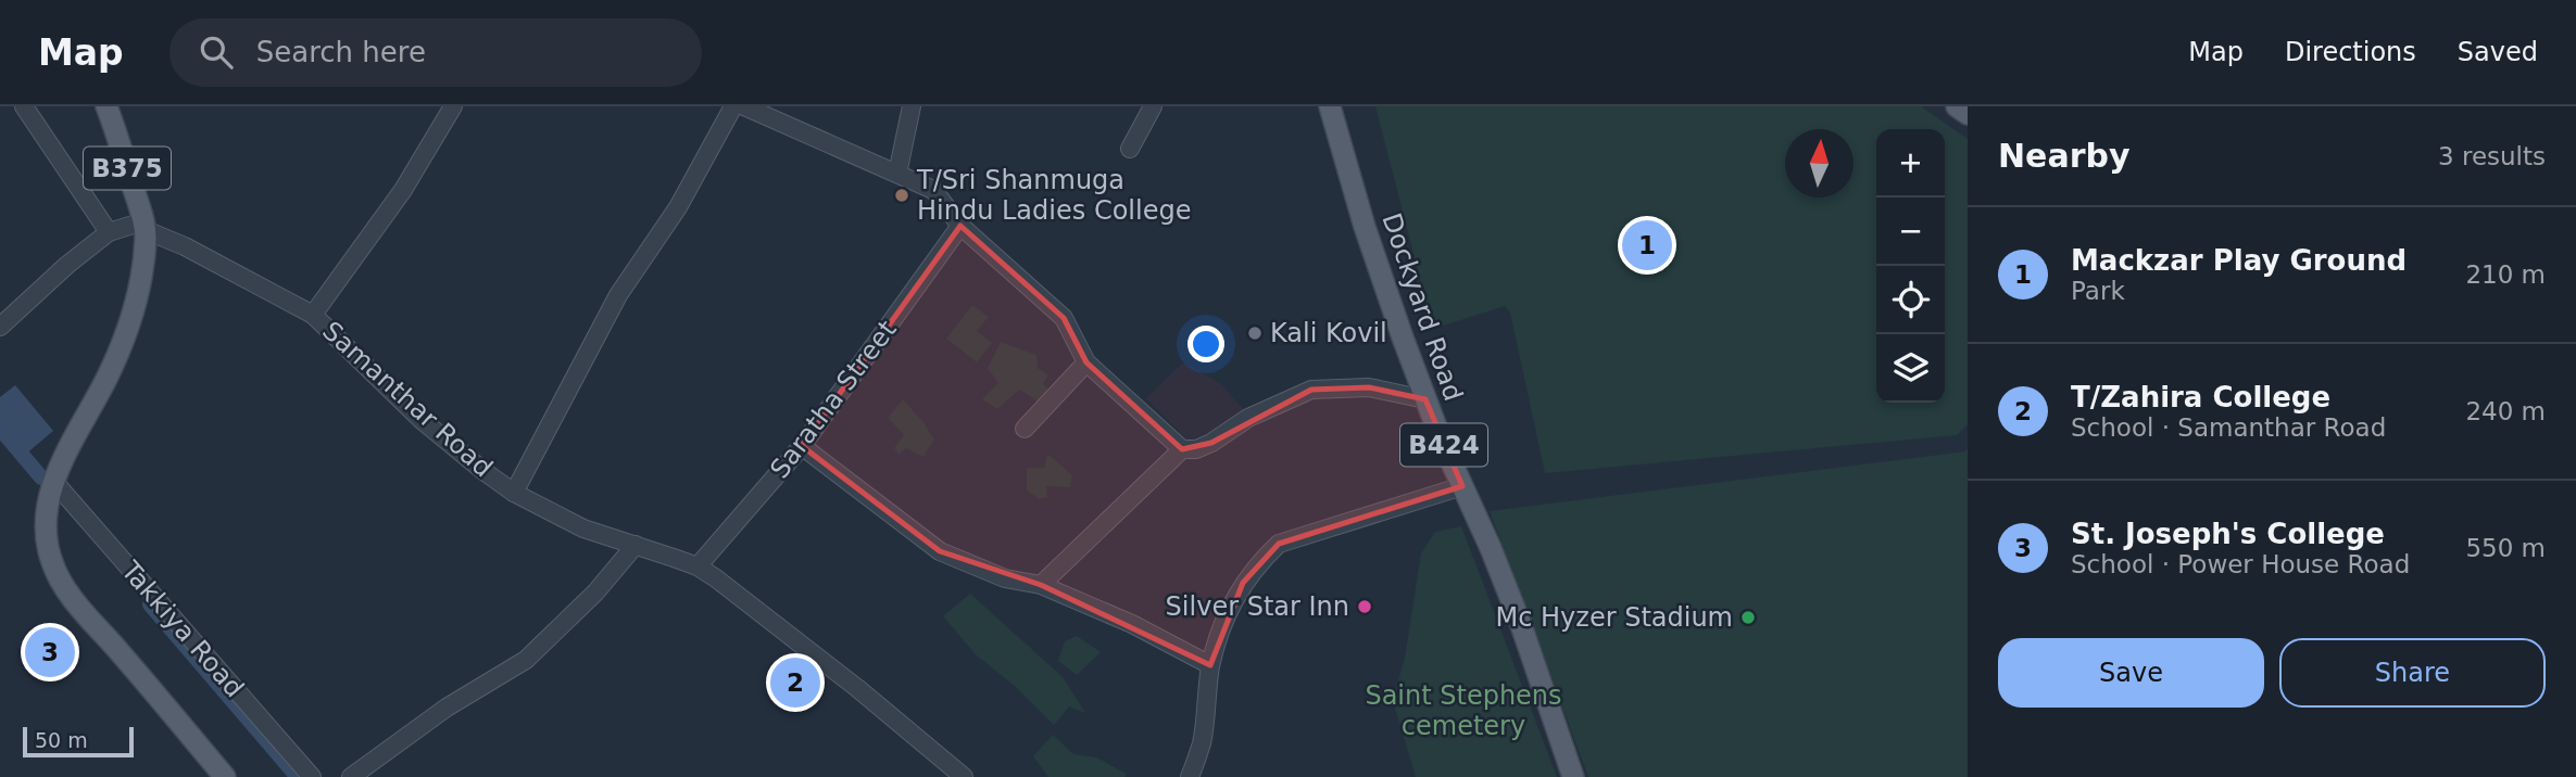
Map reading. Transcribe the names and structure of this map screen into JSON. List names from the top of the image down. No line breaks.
{"streets":{"main road":["B375","Dockyard Road","B424"],"street":["Samanthar Road","Saratha Street","Takkiya Road"]},"crossings":[["B375","Samanthar Road"],["B375","Takkiya Road"],["Samanthar Road","Saratha Street"]],"parks":["Saint Stephens cemetery"],"places":["T/Sri Shanmuga Hindu Ladies College","Kali Kovil","Silver Star Inn","Mc Hyzer Stadium"],"scale_bar":"50 m","north":"top","page":{"header":"Map","search":"Search here","nav":["Map","Directions","Saved"],"heading":["Nearby","3 results"],"map_buttons":["+","−"],"list":[{"mark":"1","name":"Mackzar Play Ground","note":"Park","value":"210 m"},{"mark":"2","name":"T/Zahira College","note":"School · Samanthar Road","value":"240 m"},{"mark":"3","name":"St. Joseph's College","note":"School · Power House Road","value":"550 m"}],"pins":["1","3","2"],"buttons":["Save","Share"],"scale":"50 m"}}
